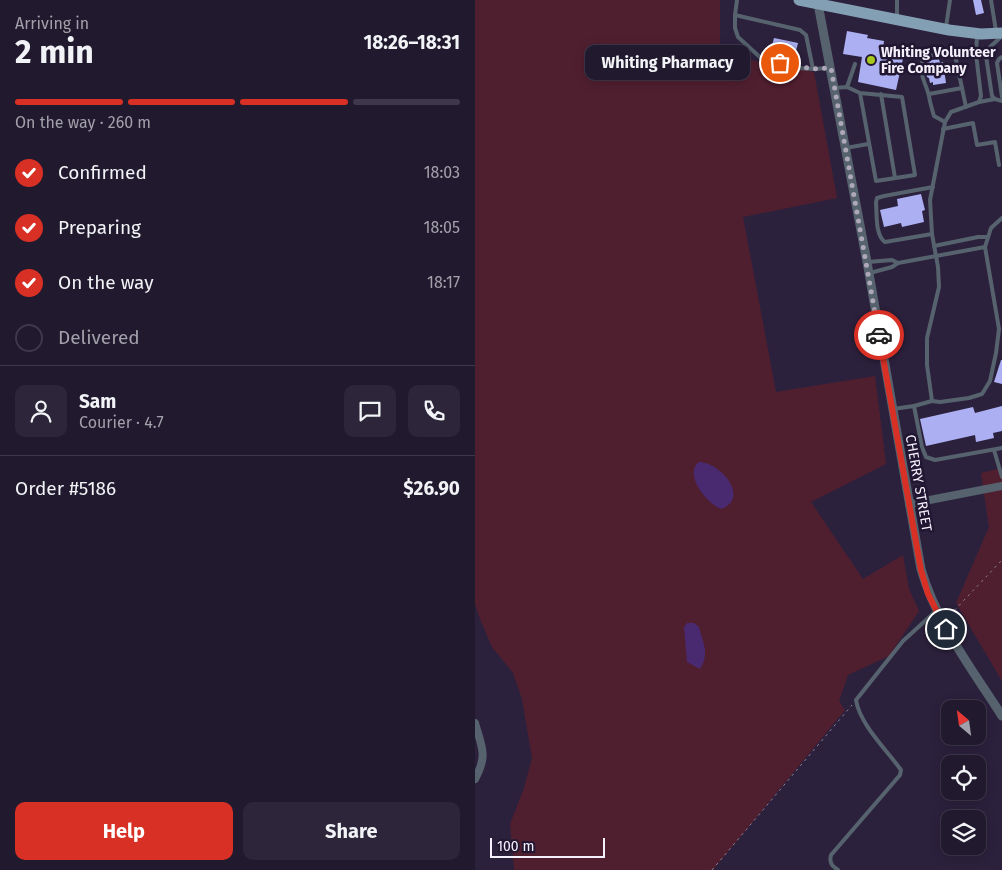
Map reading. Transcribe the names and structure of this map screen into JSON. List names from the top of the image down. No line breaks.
{"streets":{"street":["CHERRY STREET"]},"places":["Whiting Volunteer Fire Company","Whiting Pharmacy"],"scale_bar":"100 m","north":"top left","page":{"heading":["2 min","Arriving in","18:26–18:31"],"panel":["Sam","Courier · 4.7","Order #5186","$26.90"],"bubble":"Whiting Pharmacy","bar":"On the way · 260 m","list":[["Confirmed","18:03"],["Preparing","18:05"],["On the way","18:17"],"Delivered"],"buttons":["Help","Share"],"scale":"100 m"}}
